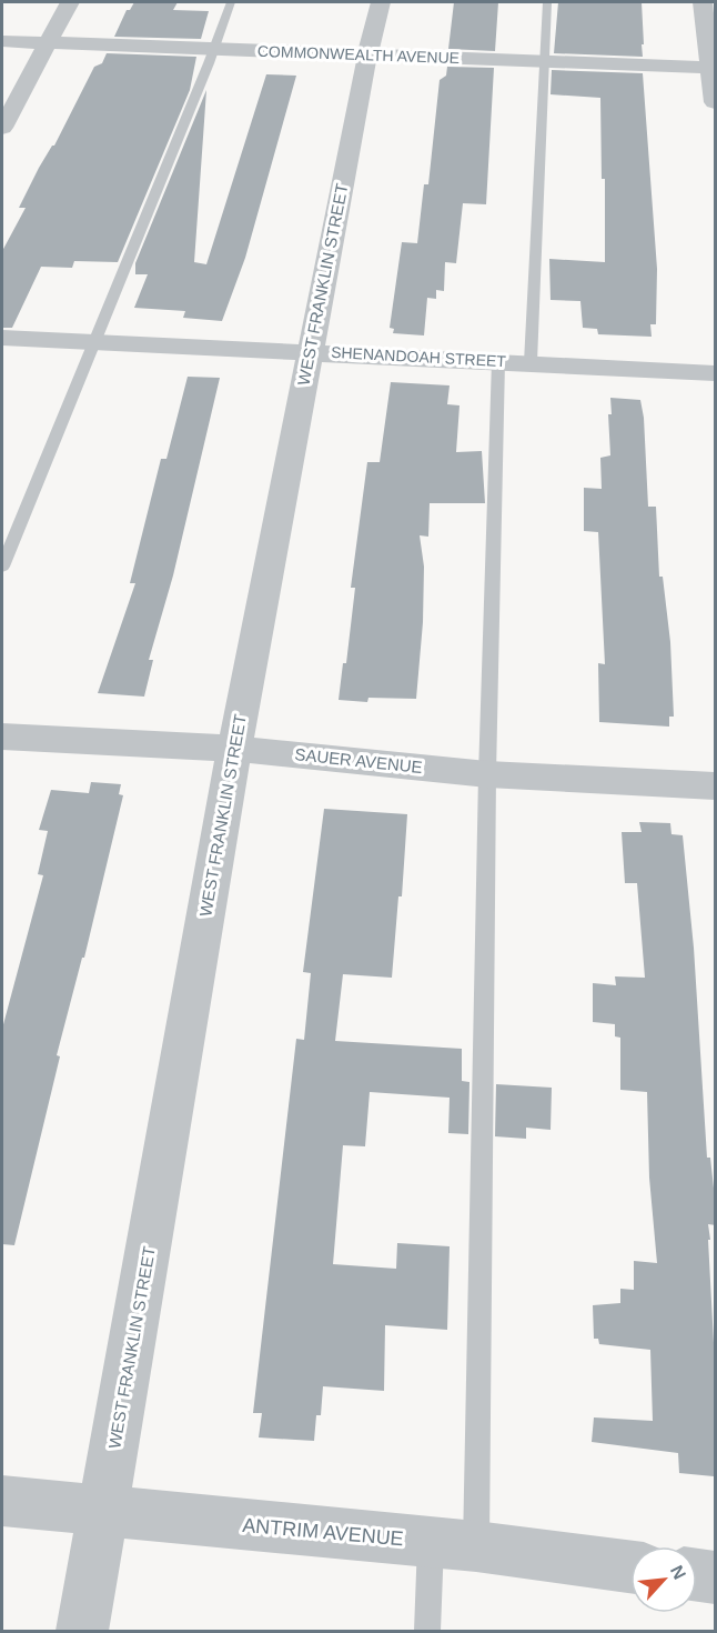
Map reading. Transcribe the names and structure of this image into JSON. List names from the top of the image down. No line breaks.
{"streets":{"street":["COMMONWEALTH AVENUE","WEST FRANKLIN STREET","SHENANDOAH STREET","SAUER AVENUE","ANTRIM AVENUE"]},"crossings":[["COMMONWEALTH AVENUE","WEST FRANKLIN STREET"],["WEST FRANKLIN STREET","SHENANDOAH STREET"],["WEST FRANKLIN STREET","SAUER AVENUE"],["WEST FRANKLIN STREET","ANTRIM AVENUE"]],"north":"top right"}
